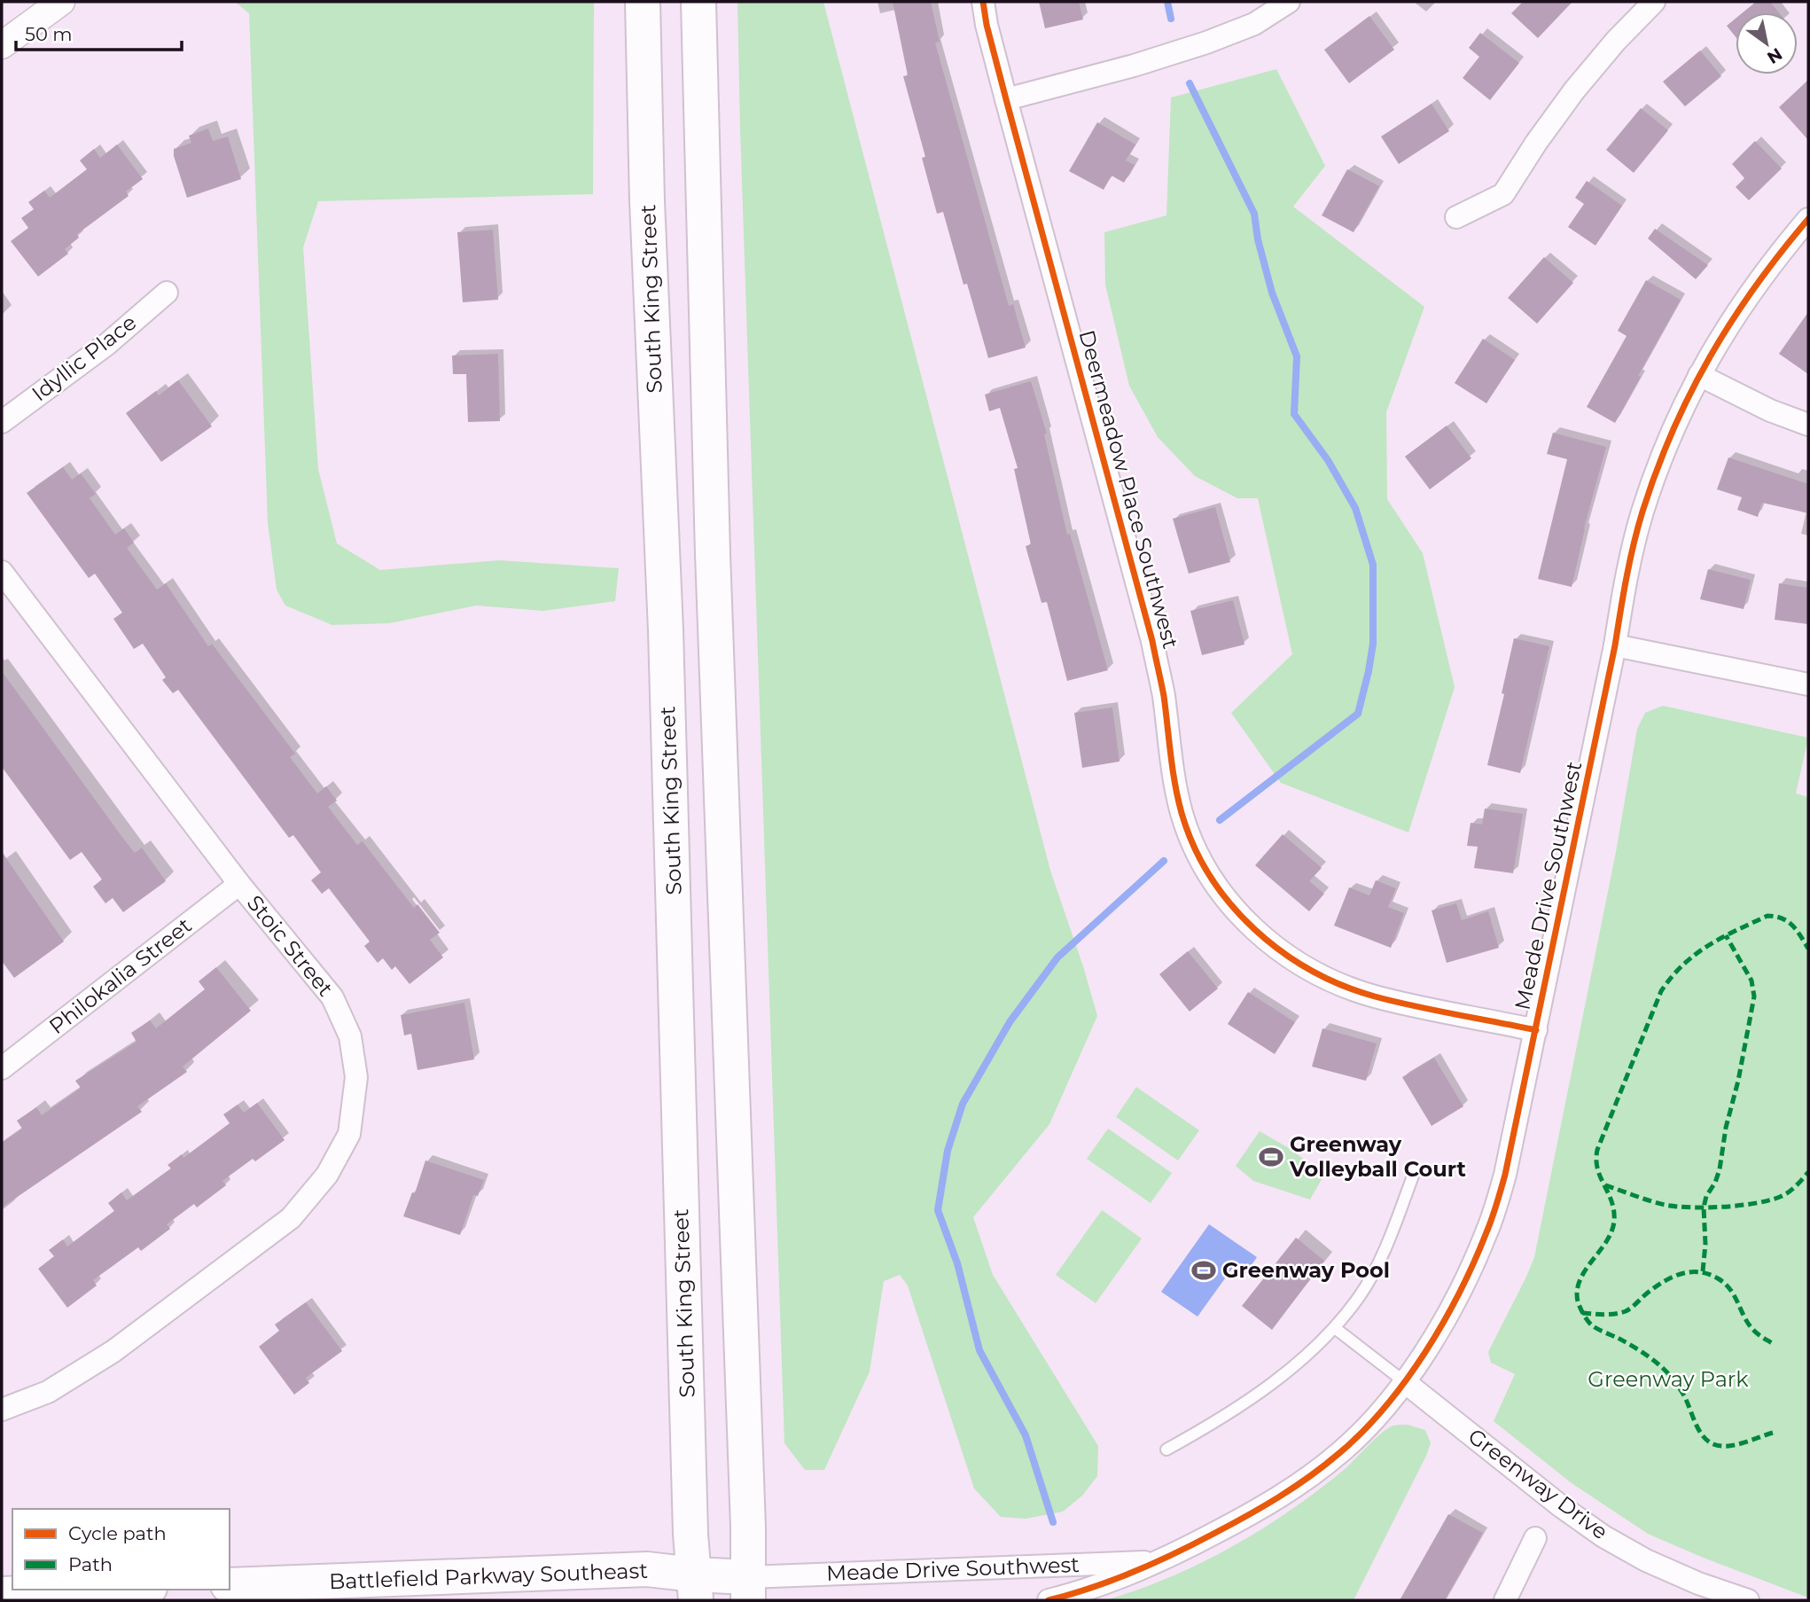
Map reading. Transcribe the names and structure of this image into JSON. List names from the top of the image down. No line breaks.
{"streets":{"main road":["South King Street","Battlefield Parkway Southeast"],"street":["Idyllic Place","Deermeadow Place Southwest","Meade Drive Southwest","Stoic Street","Philokalia Street","Greenway Drive"]},"crossings":[["South King Street","Battlefield Parkway Southeast"],["Deermeadow Place Southwest","Meade Drive Southwest"],["Meade Drive Southwest","Greenway Drive"],["Meade Drive Southwest","Battlefield Parkway Southeast"],["Stoic Street","Philokalia Street"]],"parks":["Greenway Park"],"places":{"sports":["Greenway Volleyball Court","Greenway Pool"]},"legend":["Cycle path","Path"],"scale_bar":"50 m","north":"bottom right"}
